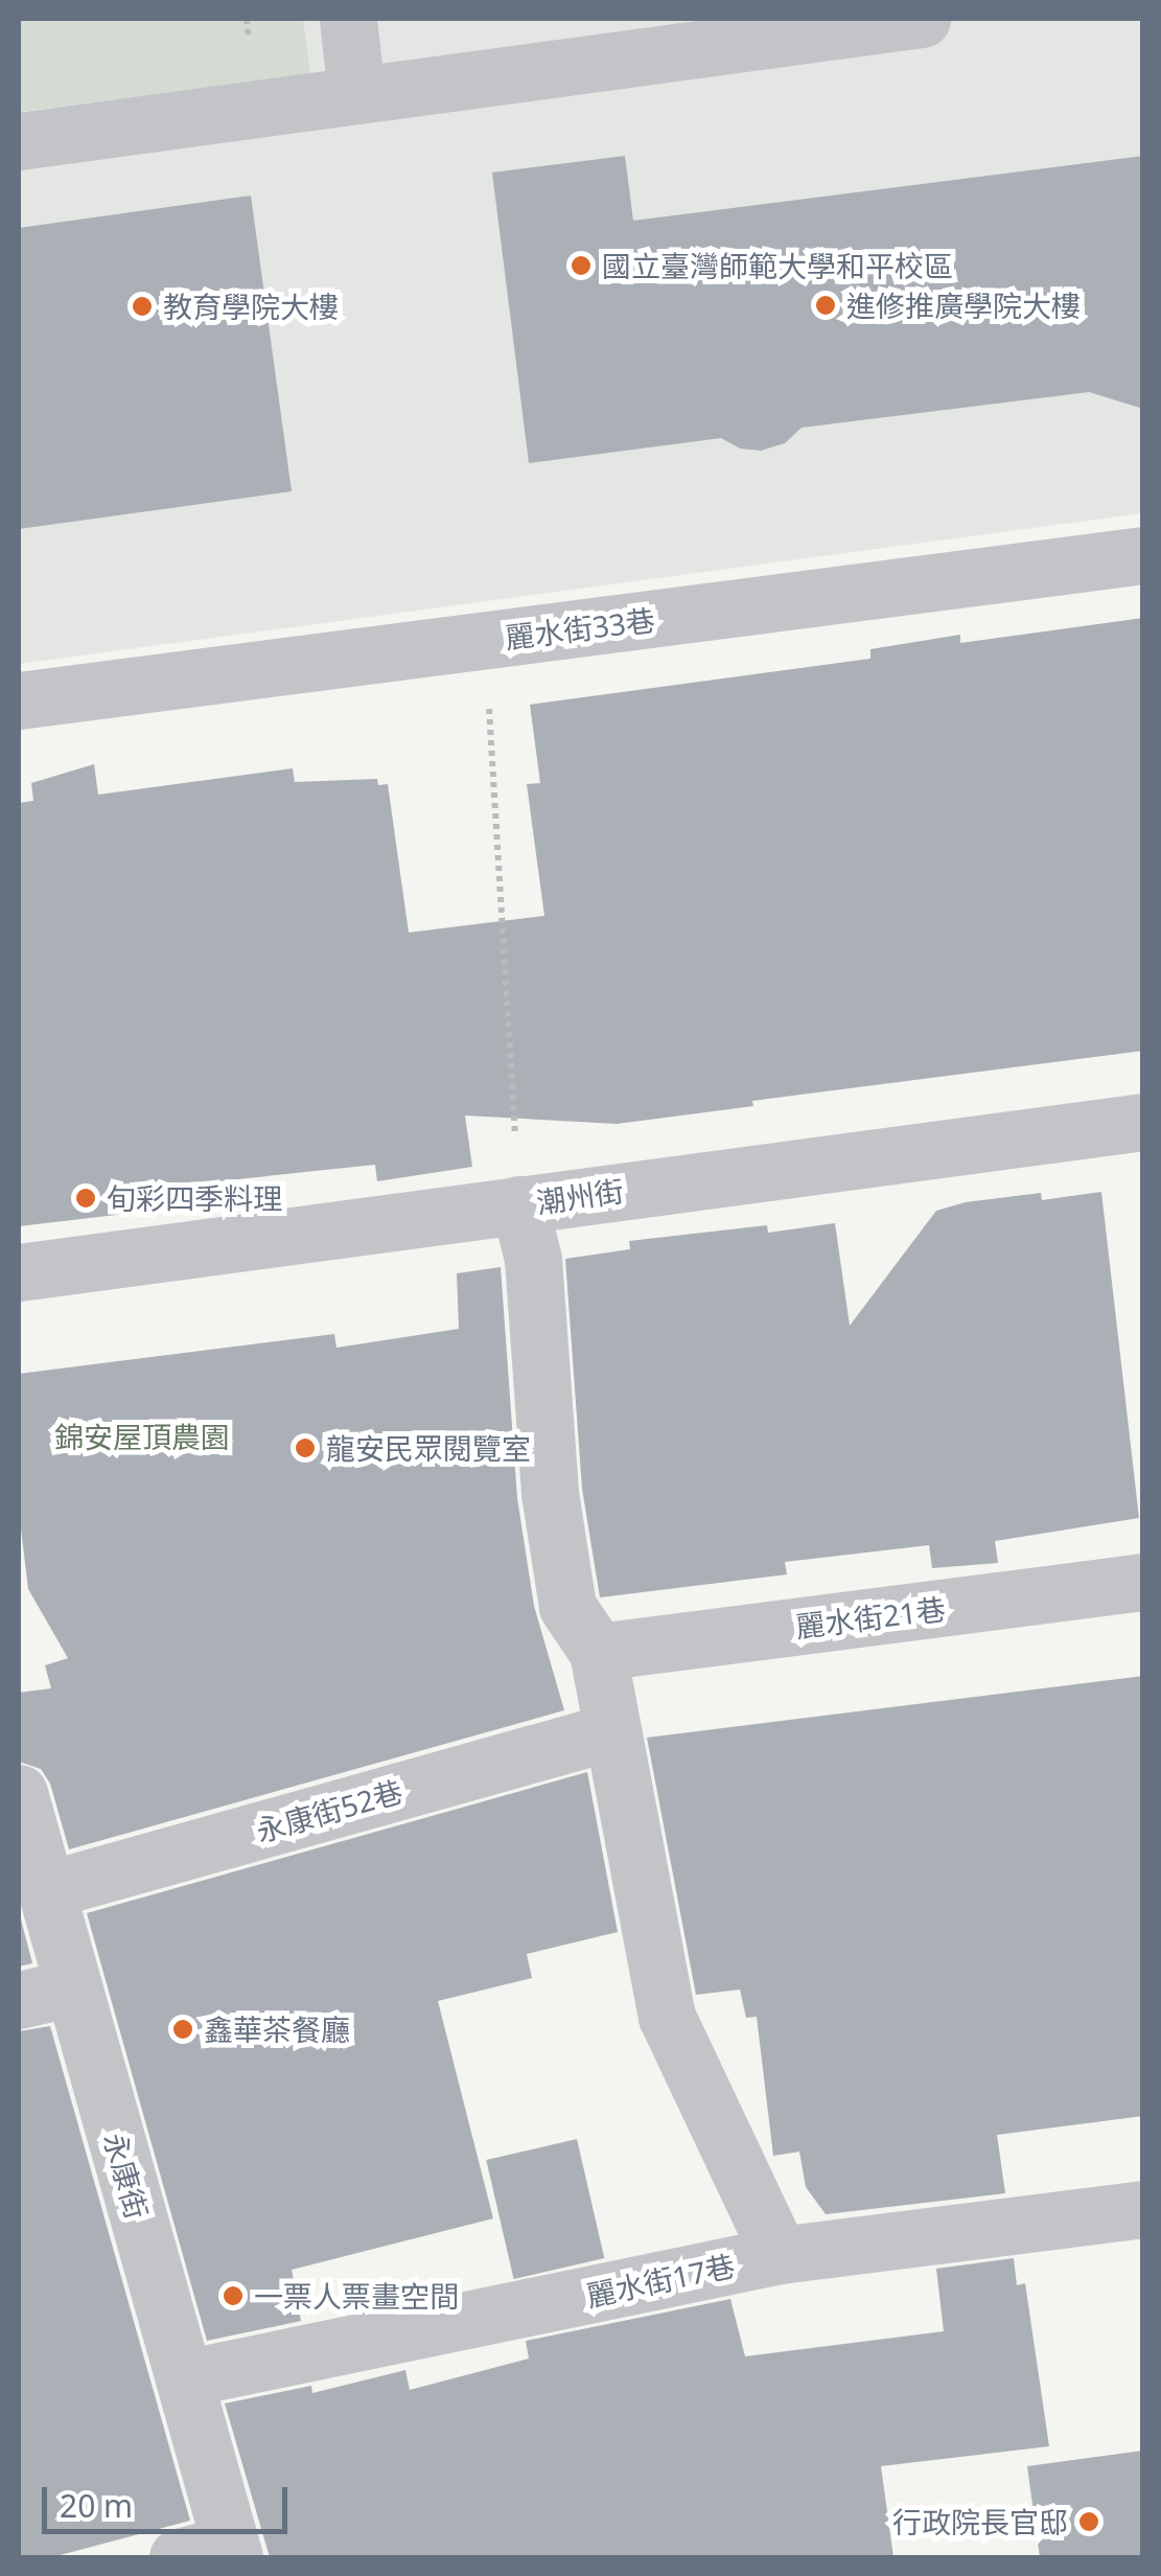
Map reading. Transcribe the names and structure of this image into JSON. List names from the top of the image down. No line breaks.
{"streets":{"street":["麗水街33巷","潮州街","麗水街21巷","永康街52巷","永康街","麗水街17巷"]},"crossings":[["永康街52巷","永康街"],["永康街","麗水街17巷"]],"parks":["錦安屋頂農園"],"places":["國立臺灣師範大學和平校區","進修推廣學院大樓","教育學院大樓","旬彩四季料理","龍安民眾閱覽室","鑫華茶餐廳","一票人票畫空間","行政院長官邸"],"scale_bar":"20 m"}
